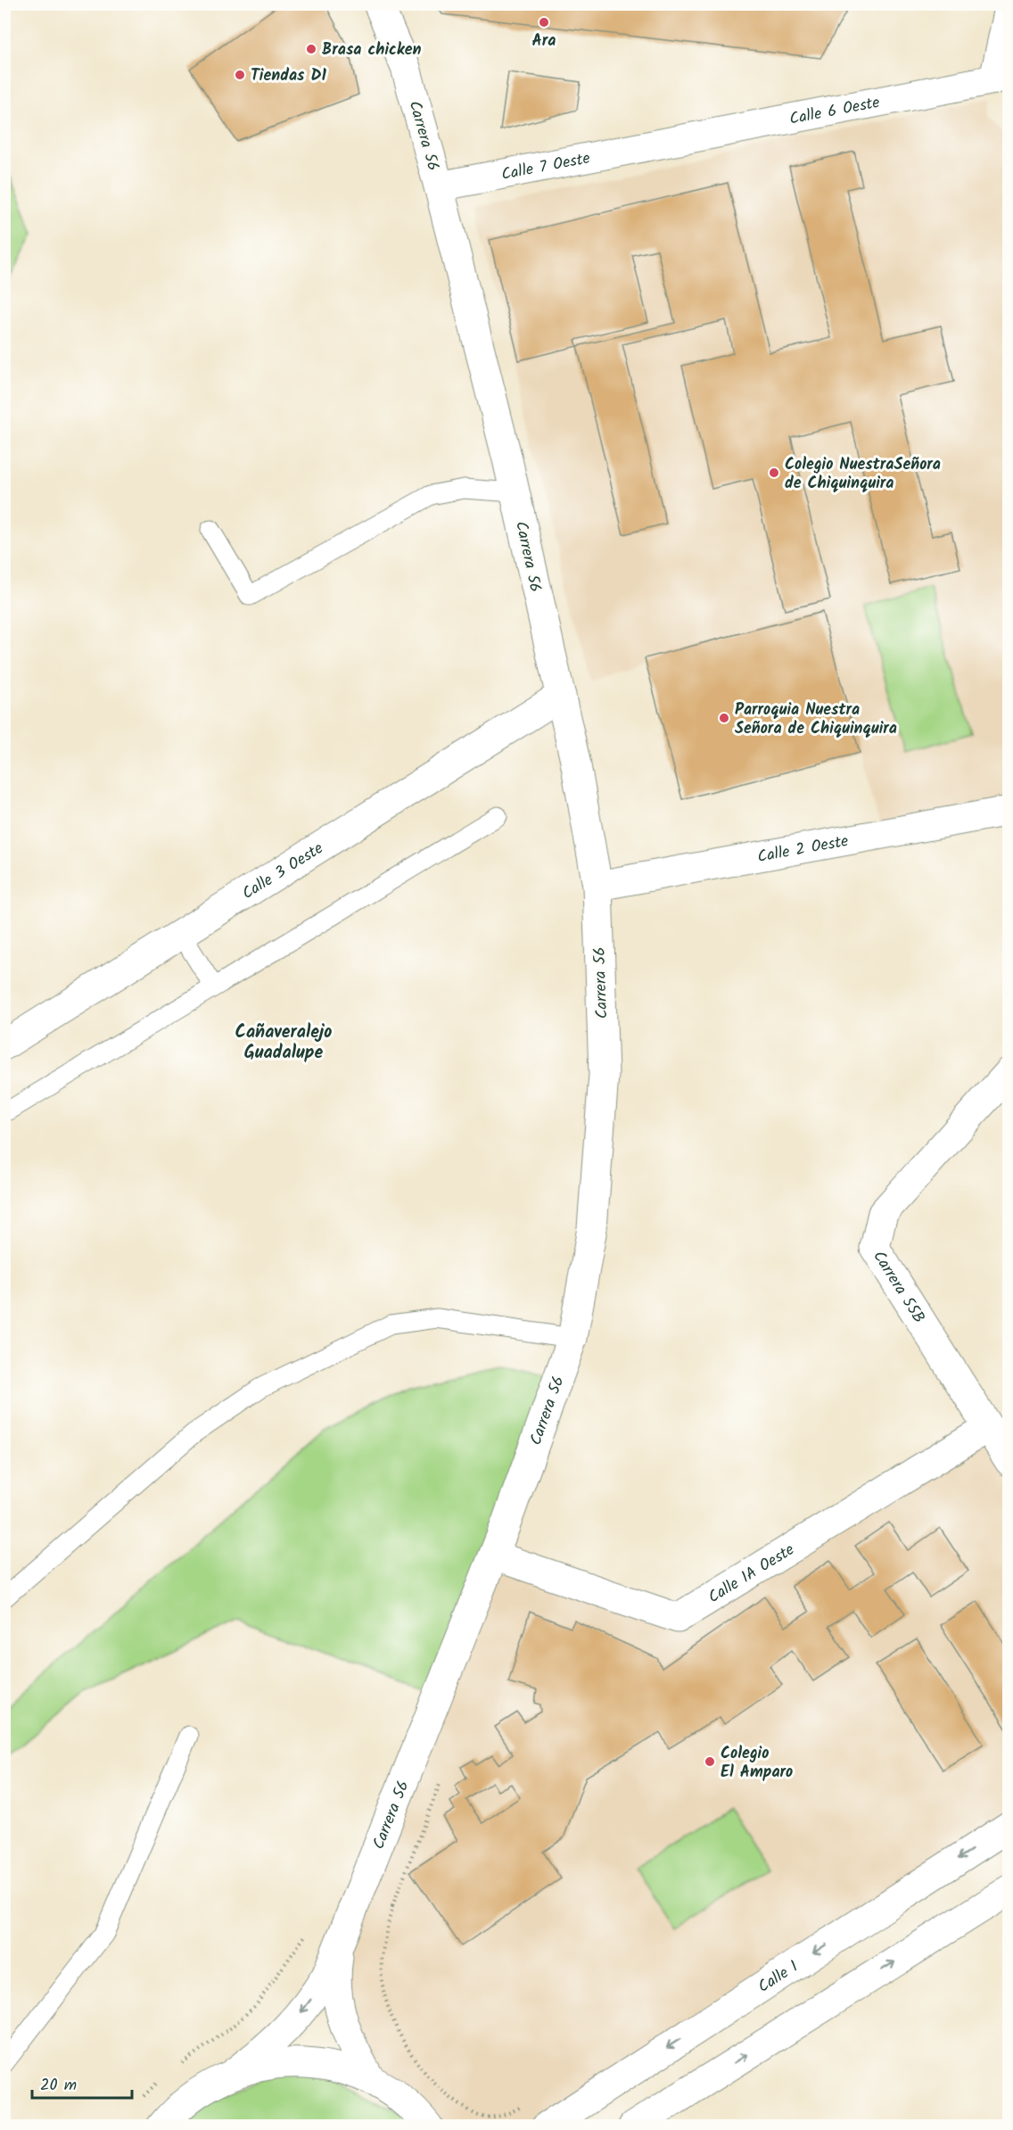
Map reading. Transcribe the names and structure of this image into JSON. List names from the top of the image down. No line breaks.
{"streets":{"street":["Calle 6 Oeste","Carrera 56","Calle 7 Oeste","Calle 2 Oeste","Calle 3 Oeste","Carrera 55B","Calle 1A Oeste","Calle 1"]},"crossings":[["Calle 6 Oeste","Calle 7 Oeste"],["Carrera 56","Calle 7 Oeste"],["Carrera 56","Calle 2 Oeste"],["Carrera 56","Calle 3 Oeste"],["Carrera 56","Calle 1A Oeste"],["Carrera 55B","Calle 1A Oeste"]],"districts":["Cañaveralejo Guadalupe"],"places":["Ara","Brasa chicken","Tiendas D1","Colegio NuestraSeñora de Chiquinquira","Parroquia Nuestra Señora de Chiquinquira","Colegio El Amparo"],"scale_bar":"20 m"}
